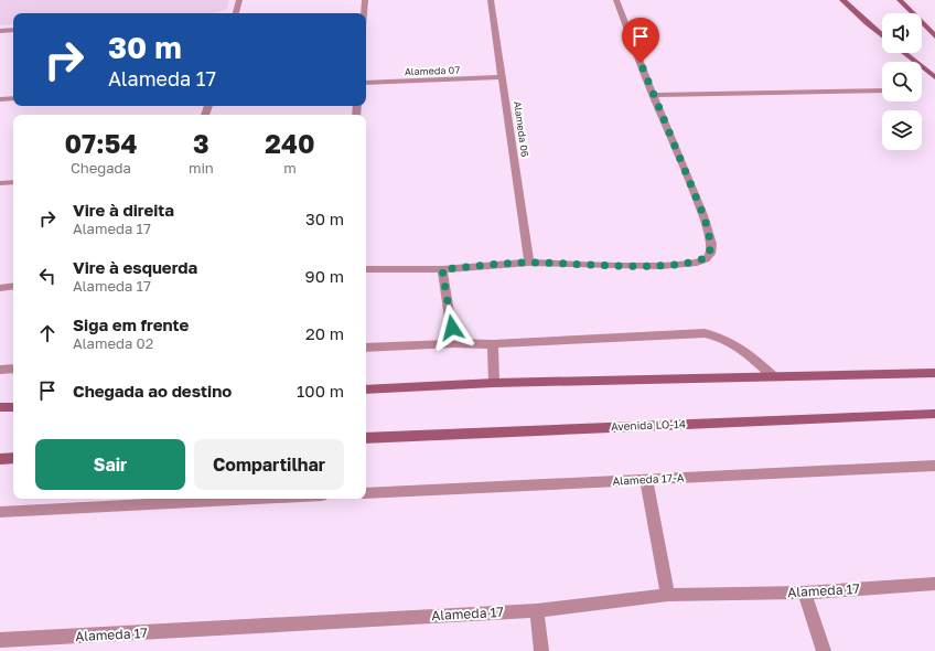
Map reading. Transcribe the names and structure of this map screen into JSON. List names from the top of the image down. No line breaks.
{"streets":{"street":["Alameda 07","Alameda 06","Avenida LO-14","Alameda 17-A","Alameda 17"]},"crossings":[["Alameda 07","Alameda 06"]],"page":{"turn":["30 m","Alameda 17"],"eta":["07:54","Chegada","3","min","240","m"],"list":[{"name":"Vire à direita","note":"Alameda 17","value":"30 m"},{"name":"Vire à esquerda","note":"Alameda 17","value":"90 m"},{"name":"Siga em frente","note":"Alameda 02","value":"20 m"},{"name":"Chegada ao destino","value":"100 m"}],"buttons":["Sair","Compartilhar"]}}
